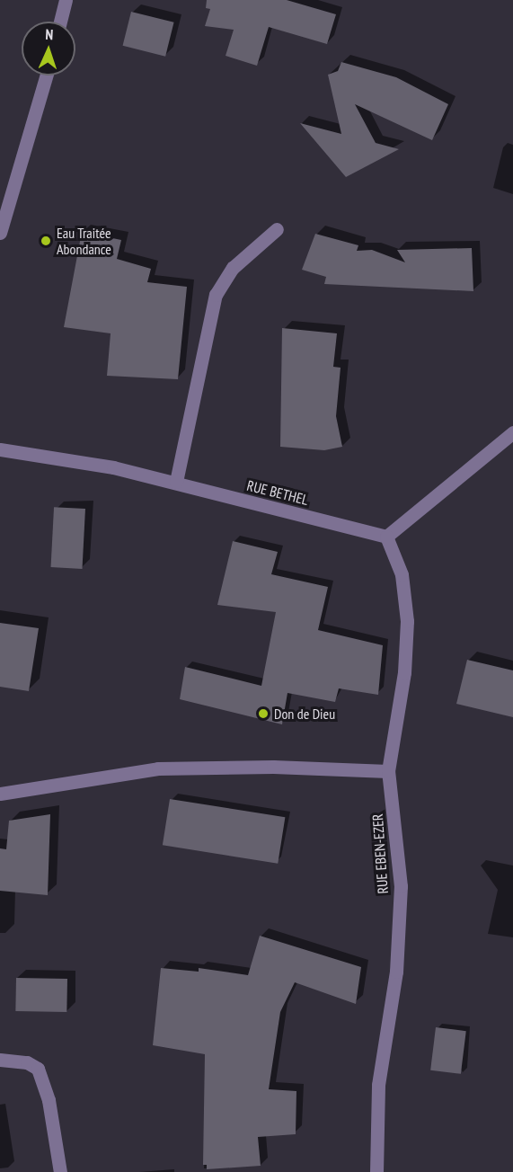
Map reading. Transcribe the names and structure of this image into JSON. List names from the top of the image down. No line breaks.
{"streets":{"street":["RUE BETHEL","RUE EBEN-EZER"]},"crossings":[["RUE BETHEL","RUE EBEN-EZER"]],"places":["Eau Traitée Abondance","Don de Dieu"],"north":"top"}
